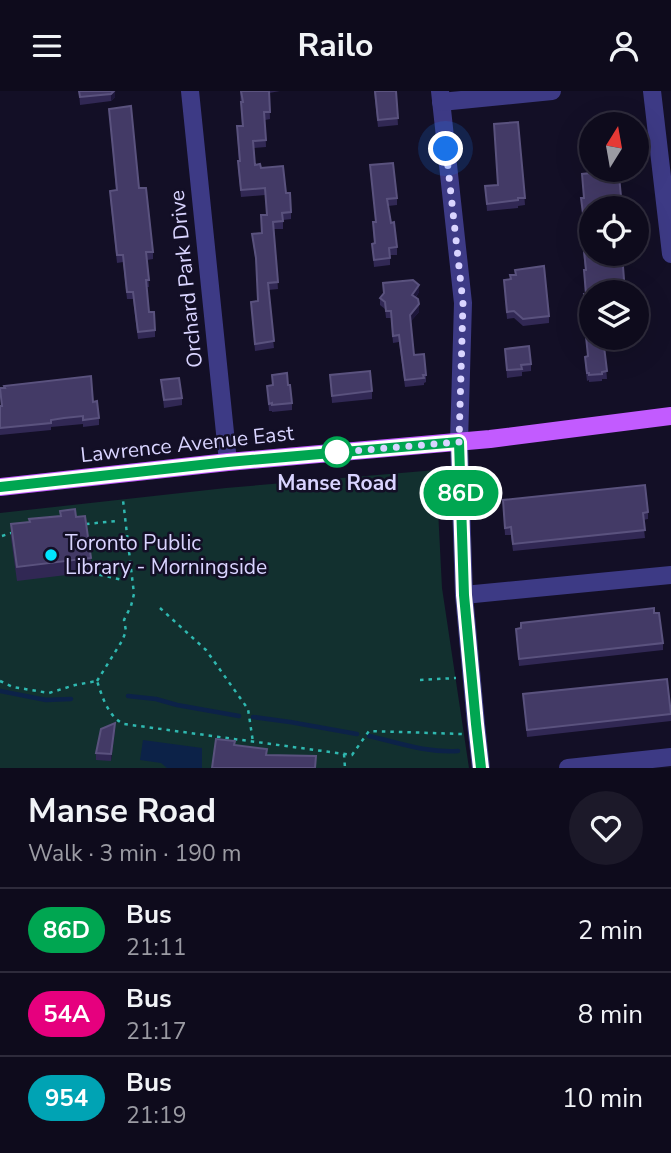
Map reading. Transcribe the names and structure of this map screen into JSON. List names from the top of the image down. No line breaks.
{"streets":{"main road":["Lawrence Avenue East"],"street":["Orchard Park Drive"]},"crossings":[["Orchard Park Drive","Lawrence Avenue East"]],"places":["Manse Road","Toronto Public Library - Morningside"],"lines":["bus line 86D"],"north":"top","page":{"header":"Railo","on_map":"86D","heading":["Manse Road","Walk · 3 min · 190 m"],"list":[{"mark":"86D","name":"Bus","note":"21:11","value":"2 min"},{"mark":"54A","name":"Bus","note":"21:17","value":"8 min"},{"mark":"954","name":"Bus","note":"21:19","value":"10 min"}]}}
